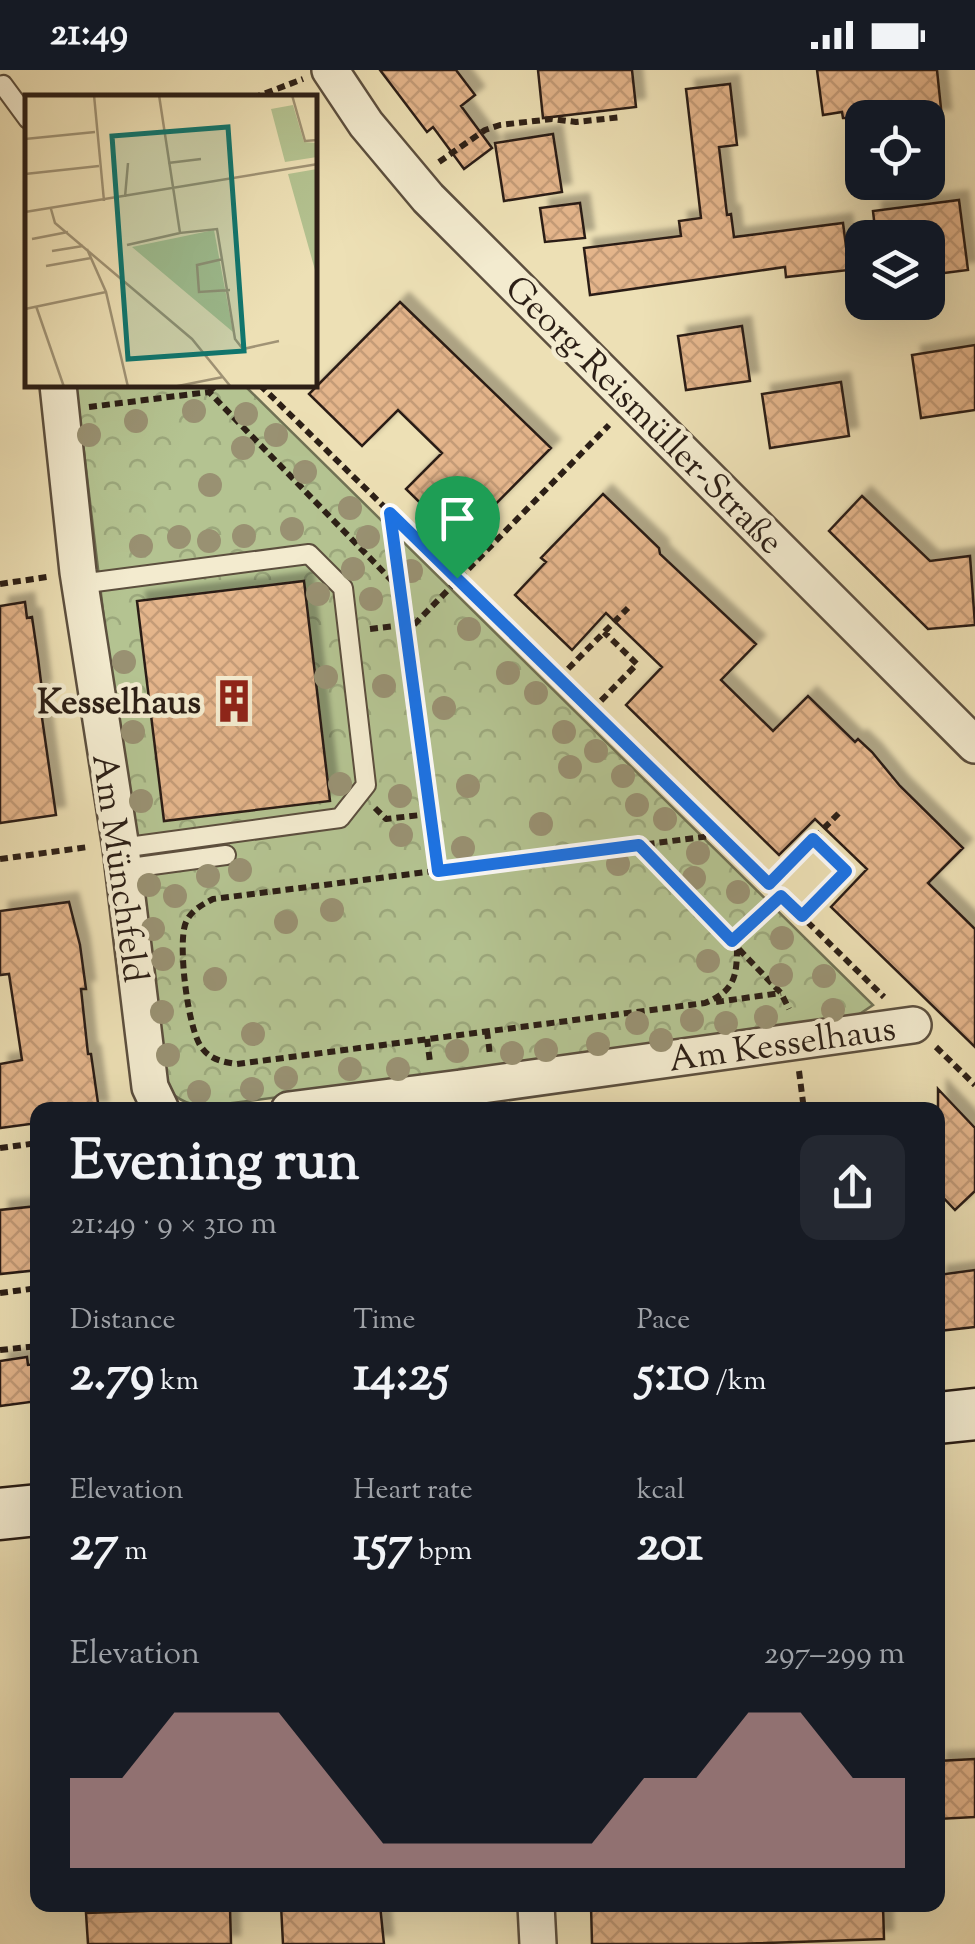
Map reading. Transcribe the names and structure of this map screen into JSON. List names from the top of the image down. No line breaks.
{"streets":{"street":["Georg-Reismüller-Straße","Am Münchfeld","Am Kesselhaus"]},"places":{"building":["Kesselhaus"]},"page":{"status":"21:49","heading":["Evening run","21:49 · 9 × 310 m"],"stats":[["Distance","2.79 km"],["Time","14:25"],["Pace","5:10 /km"],["Elevation","27 m"],["Heart rate","157 bpm"],["kcal","201"]],"chart":["Elevation","297–299 m"]}}
